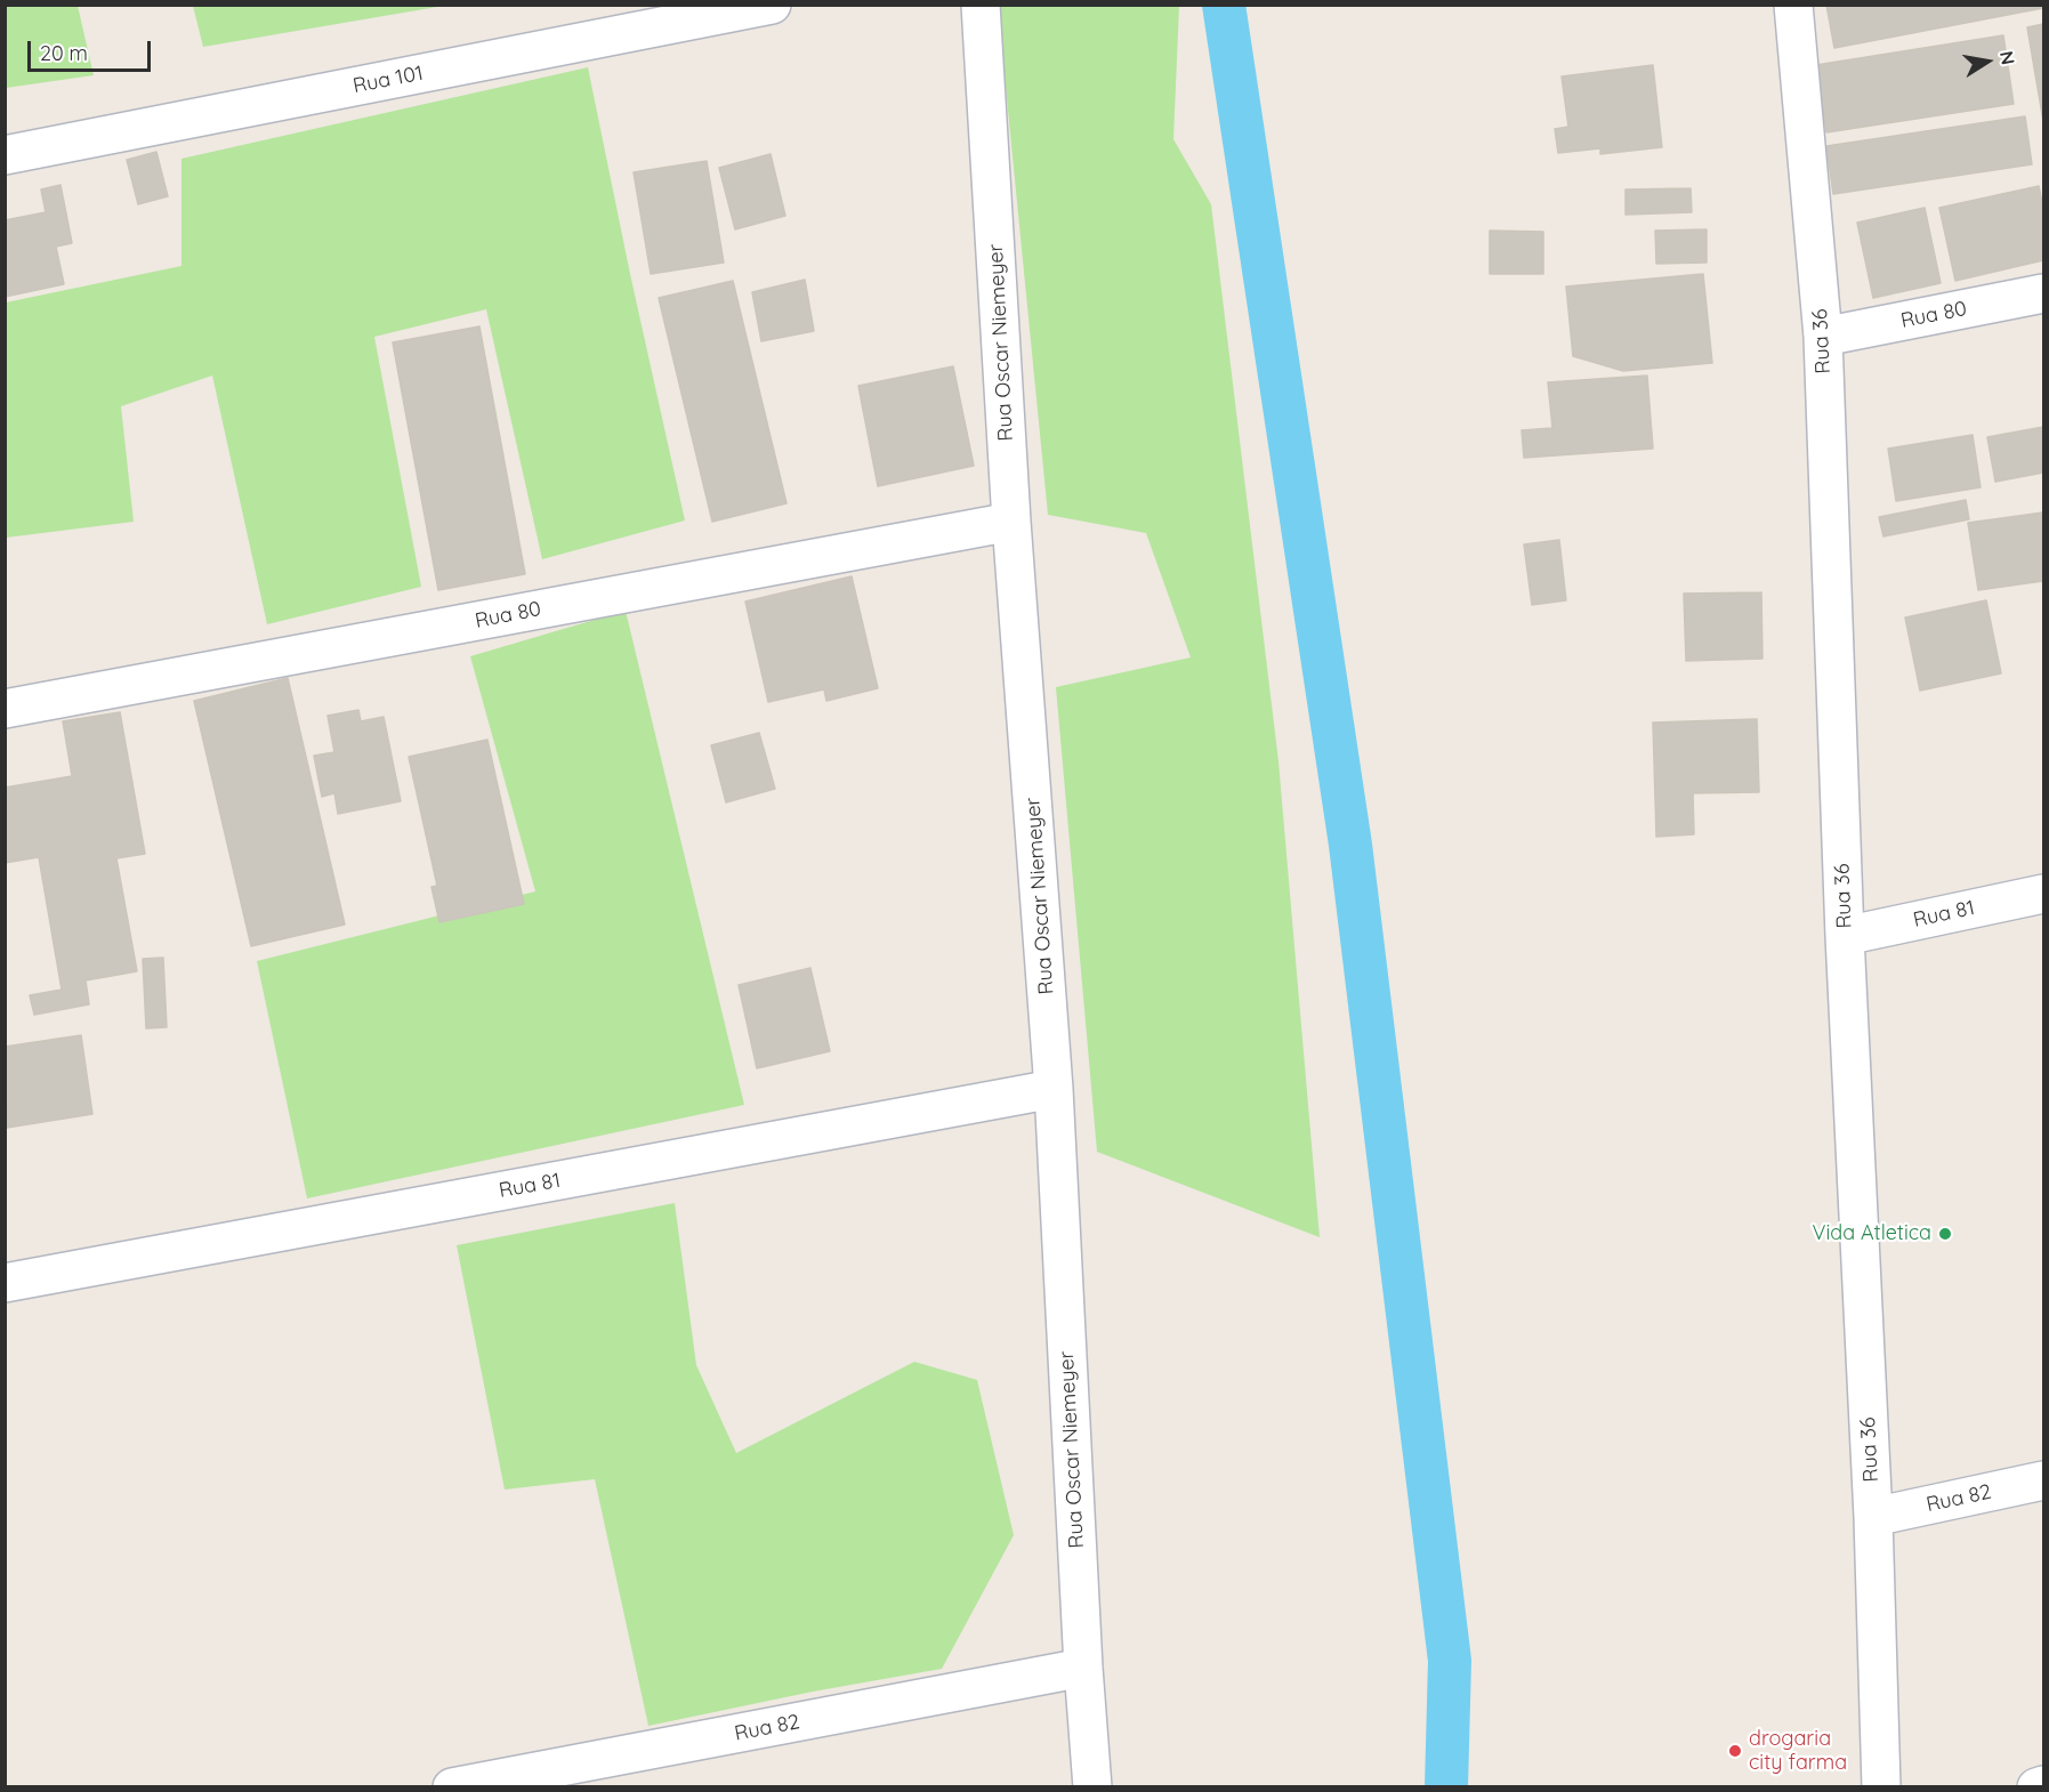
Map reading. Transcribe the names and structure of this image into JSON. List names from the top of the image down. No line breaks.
{"streets":{"street":["Rua 101","Rua 80","Rua 36","Rua Oscar Niemeyer","Rua 81","Rua 82"]},"crossings":[["Rua 80","Rua 36"],["Rua 80","Rua Oscar Niemeyer"],["Rua 36","Rua 81"],["Rua 36","Rua 82"],["Rua Oscar Niemeyer","Rua 81"],["Rua Oscar Niemeyer","Rua 82"]],"places":["Vida Atletica","drogaria city farma"],"scale_bar":"20 m","north":"right"}
